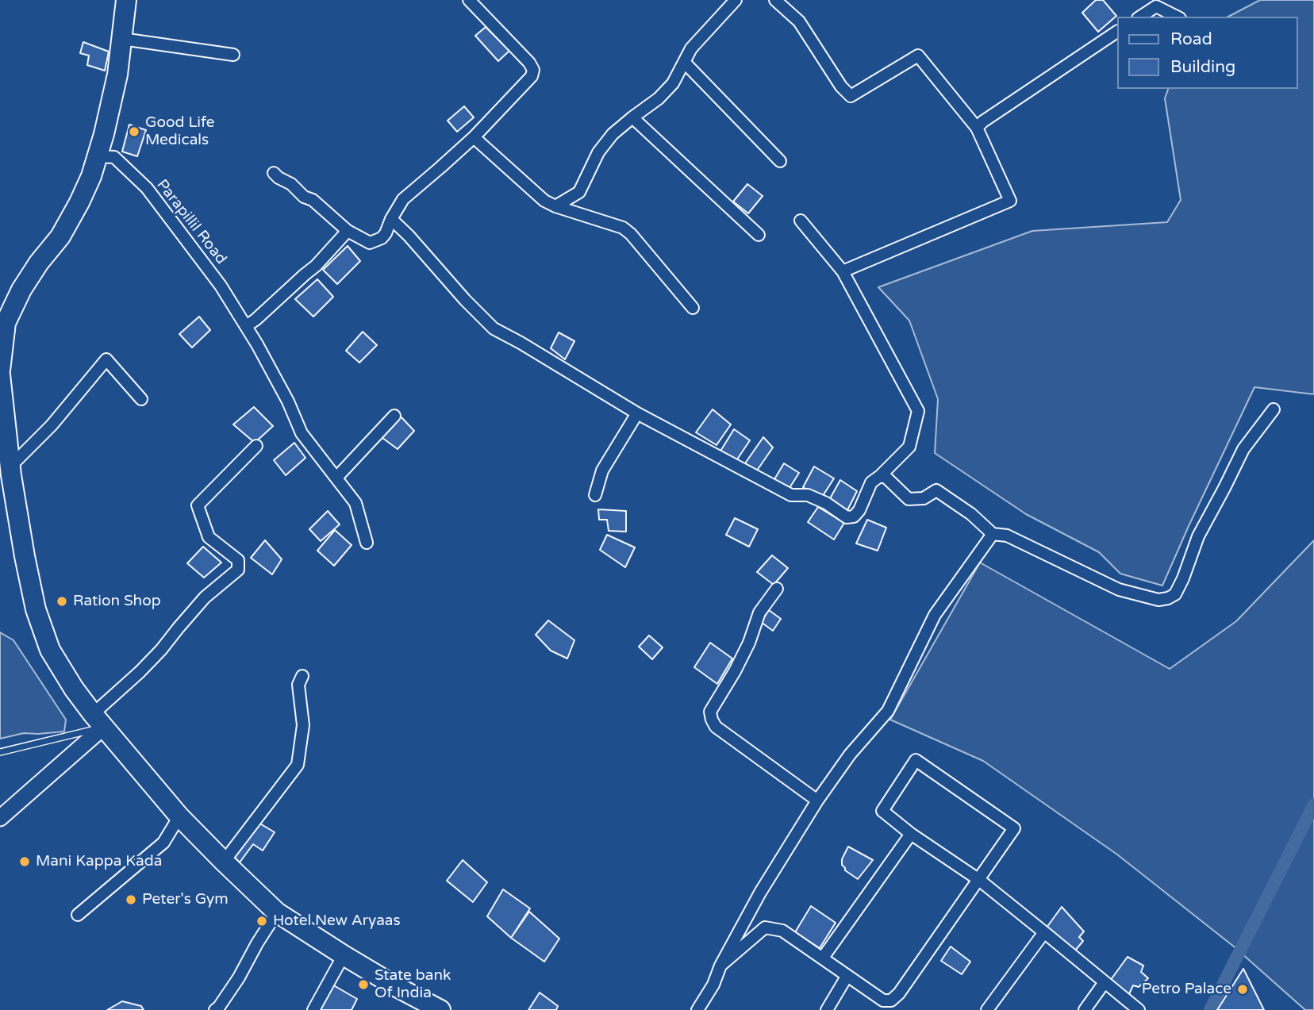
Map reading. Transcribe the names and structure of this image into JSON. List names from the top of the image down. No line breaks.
{"streets":{"street":["Parapillil Road"]},"places":["Good Life Medicals","Ration Shop","Mani Kappa Kada","Peter's Gym","Hotel New Aryaas","State bank Of India","Petro Palace"],"legend":["Road","Building"]}
